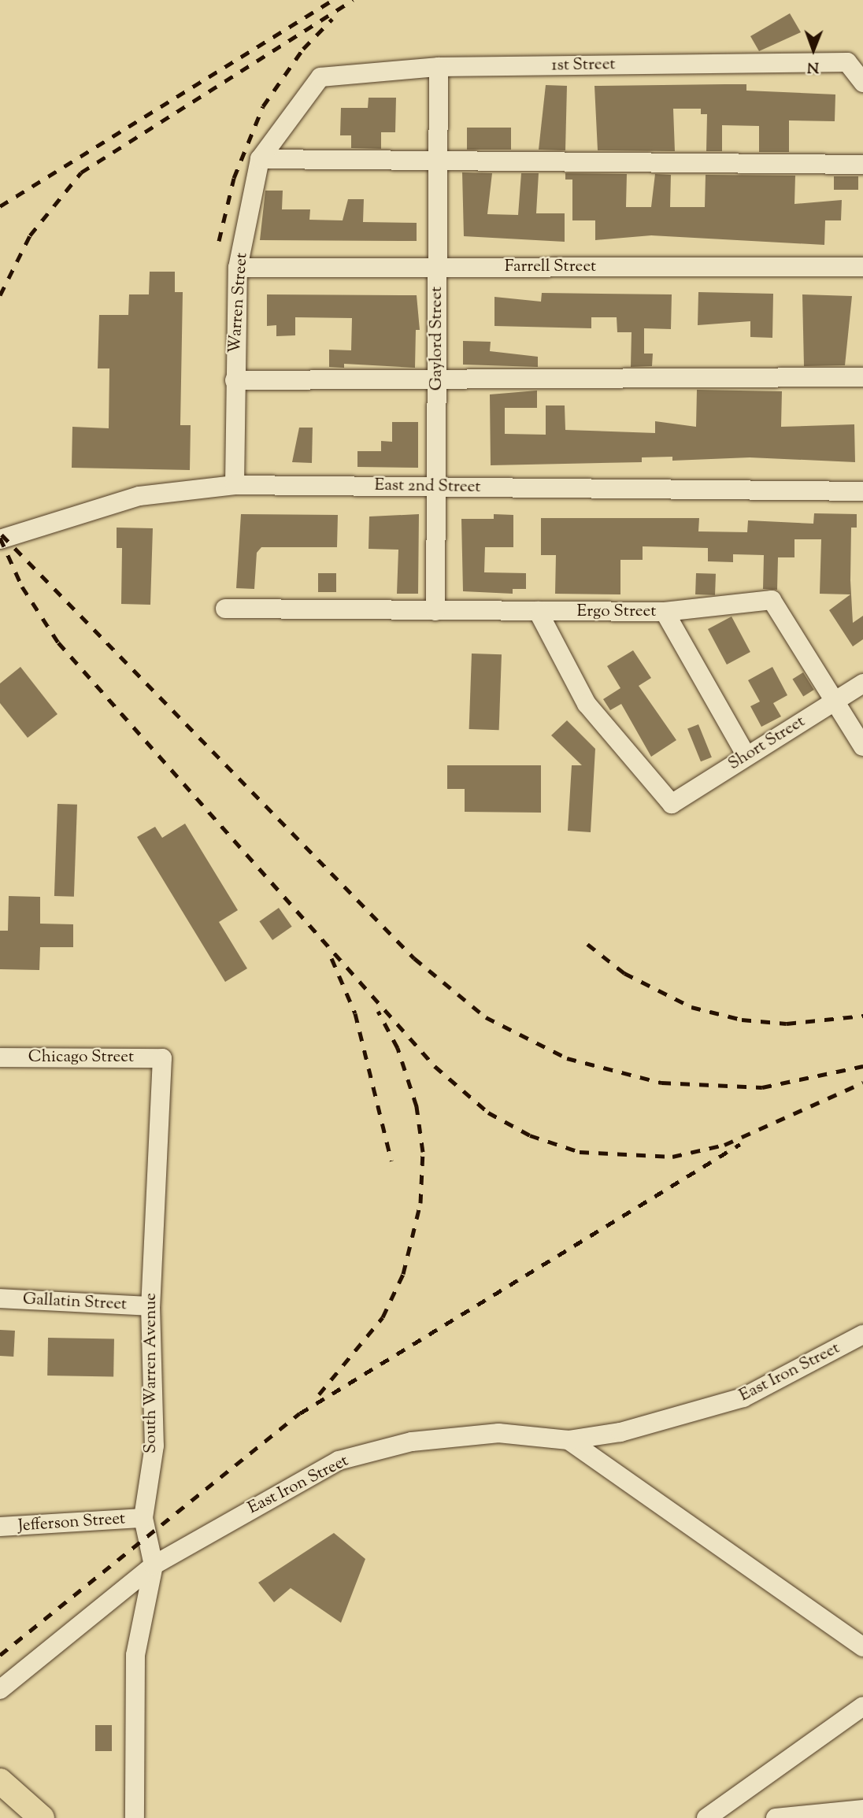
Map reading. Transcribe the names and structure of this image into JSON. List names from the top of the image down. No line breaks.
{"streets":{"street":["1st Street","Farrell Street","Warren Street","Gaylord Street","East 2nd Street","Ergo Street","Short Street","Chicago Street","Gallatin Street","East Iron Street","South Warren Avenue","Jefferson Street"]},"crossings":[["1st Street","Warren Street"],["1st Street","Gaylord Street"],["Farrell Street","Warren Street"],["Farrell Street","Gaylord Street"],["Warren Street","East 2nd Street"],["Gaylord Street","East 2nd Street"],["Gaylord Street","Ergo Street"],["Ergo Street","Short Street"],["Chicago Street","South Warren Avenue"],["Gallatin Street","South Warren Avenue"],["East Iron Street","South Warren Avenue"],["South Warren Avenue","Jefferson Street"]],"north":"bottom"}
